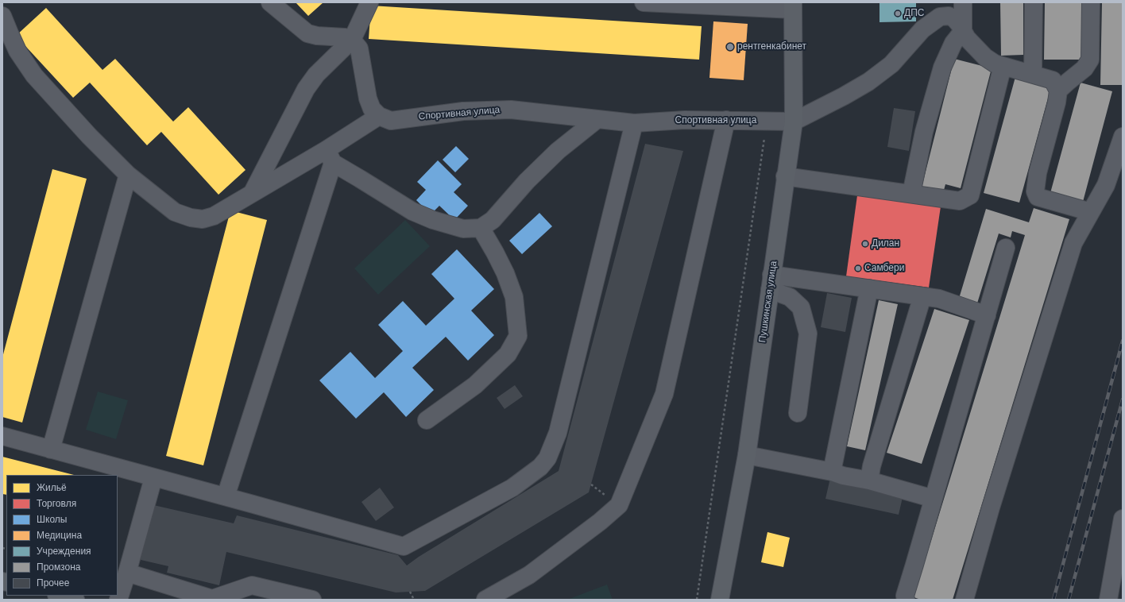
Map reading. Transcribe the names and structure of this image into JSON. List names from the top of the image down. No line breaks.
{"streets":{"main road":["Пушкинская улица"],"lane":["Спортивная улица"]},"crossings":[["Спортивная улица","Пушкинская улица"]],"places":["ДПС","рентгенкабинет","Дилан","Самбери"],"legend":["Жильё","Торговля","Школы","Медицина","Учреждения","Промзона","Прочее"]}
